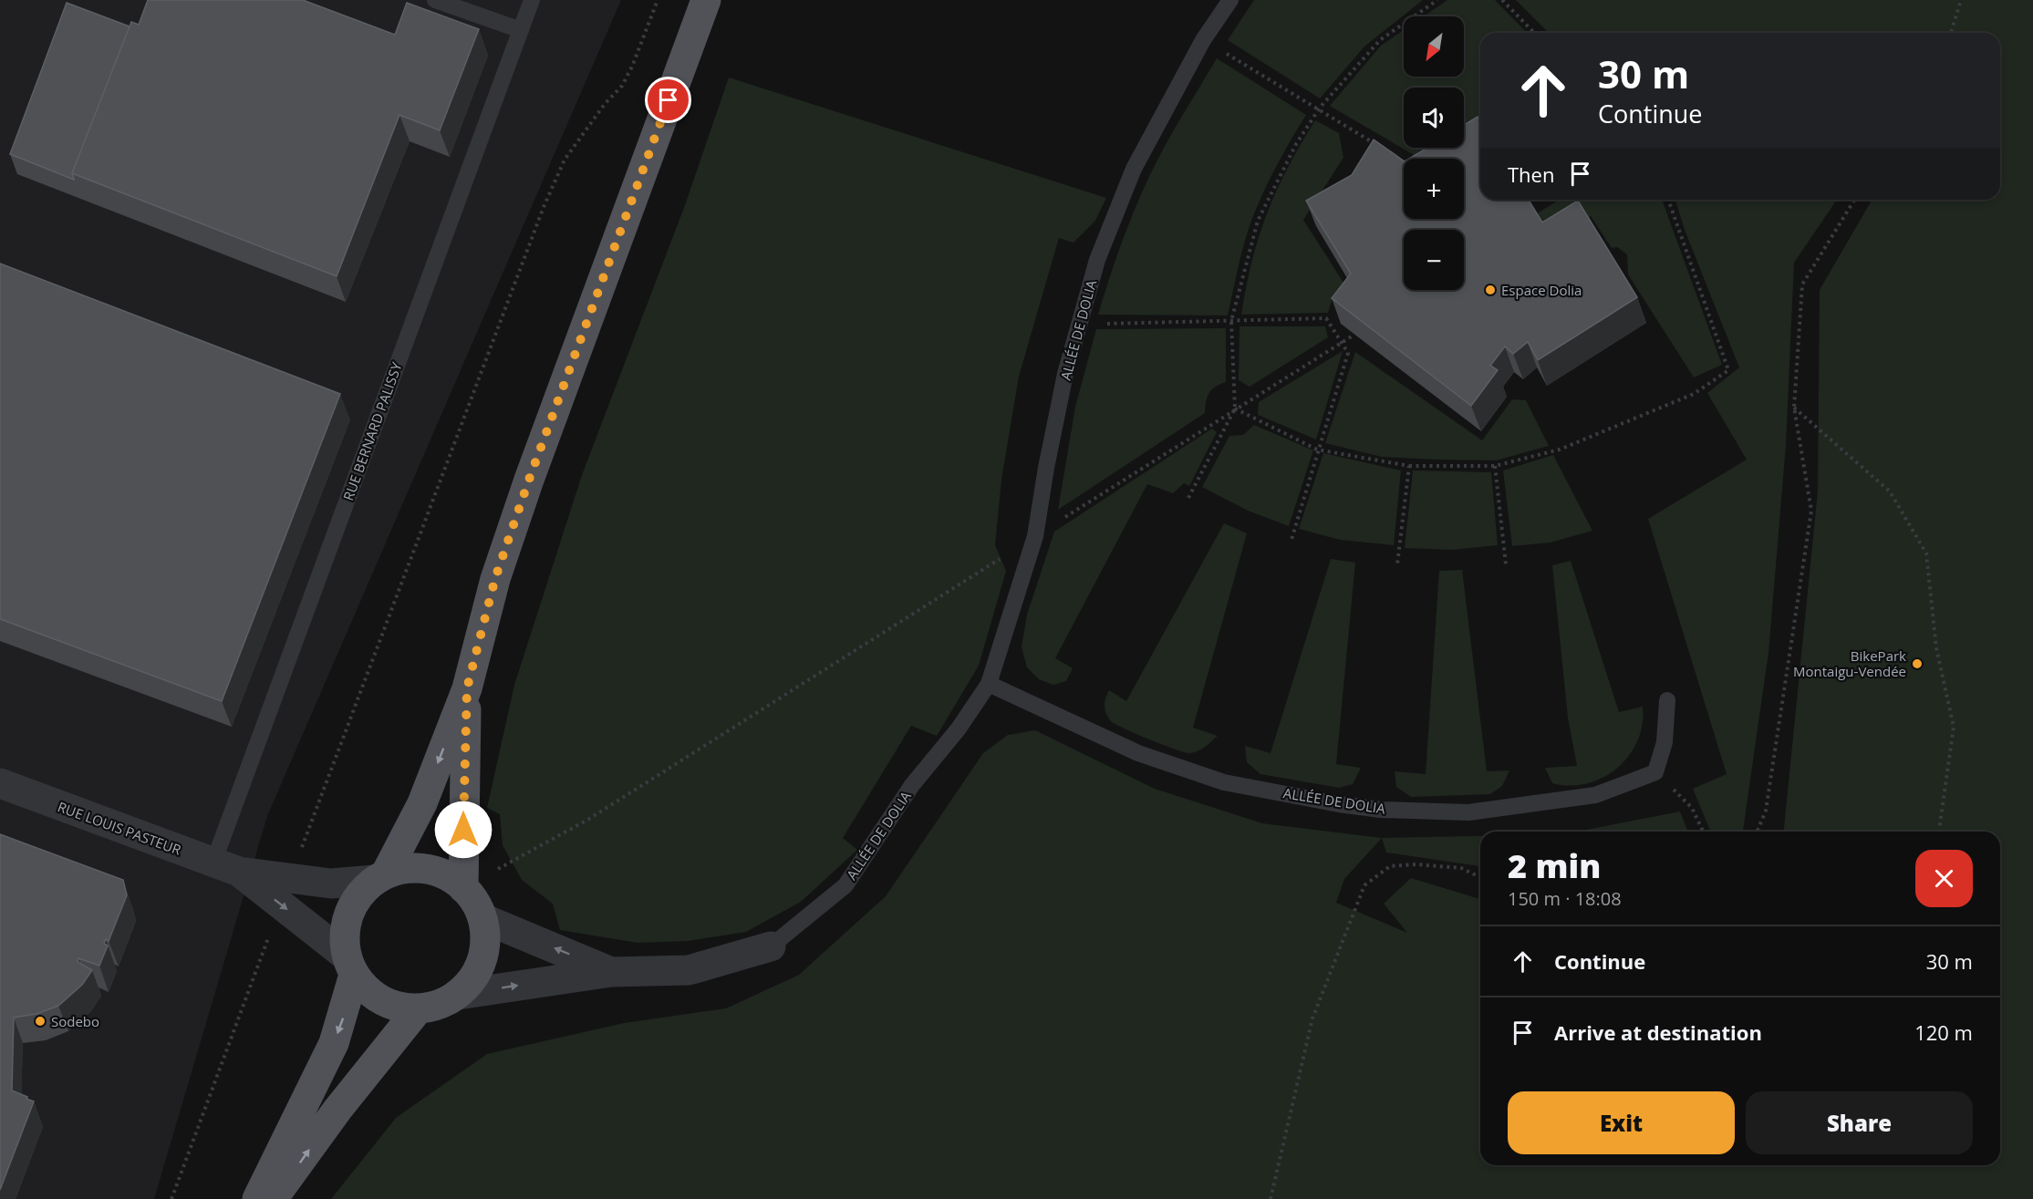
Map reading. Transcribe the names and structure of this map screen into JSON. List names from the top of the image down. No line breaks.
{"streets":{"street":["ALLÉE DE DOLIA","RUE LOUIS PASTEUR"],"lane":["RUE BERNARD PALISSY"]},"crossings":[["ALLÉE DE DOLIA","RUE LOUIS PASTEUR"],["RUE BERNARD PALISSY","RUE LOUIS PASTEUR"]],"places":["Espace Dolia","BikePark Montaigu-Vendée","Sodebo"],"north":"bottom left","page":{"map_buttons":["+","−"],"turn":["30 m","Continue"],"then":"Then","heading":["2 min","150 m · 18:08"],"list":[{"name":"Continue","value":"30 m"},{"name":"Arrive at destination","value":"120 m"}],"buttons":["Exit","Share"]}}
